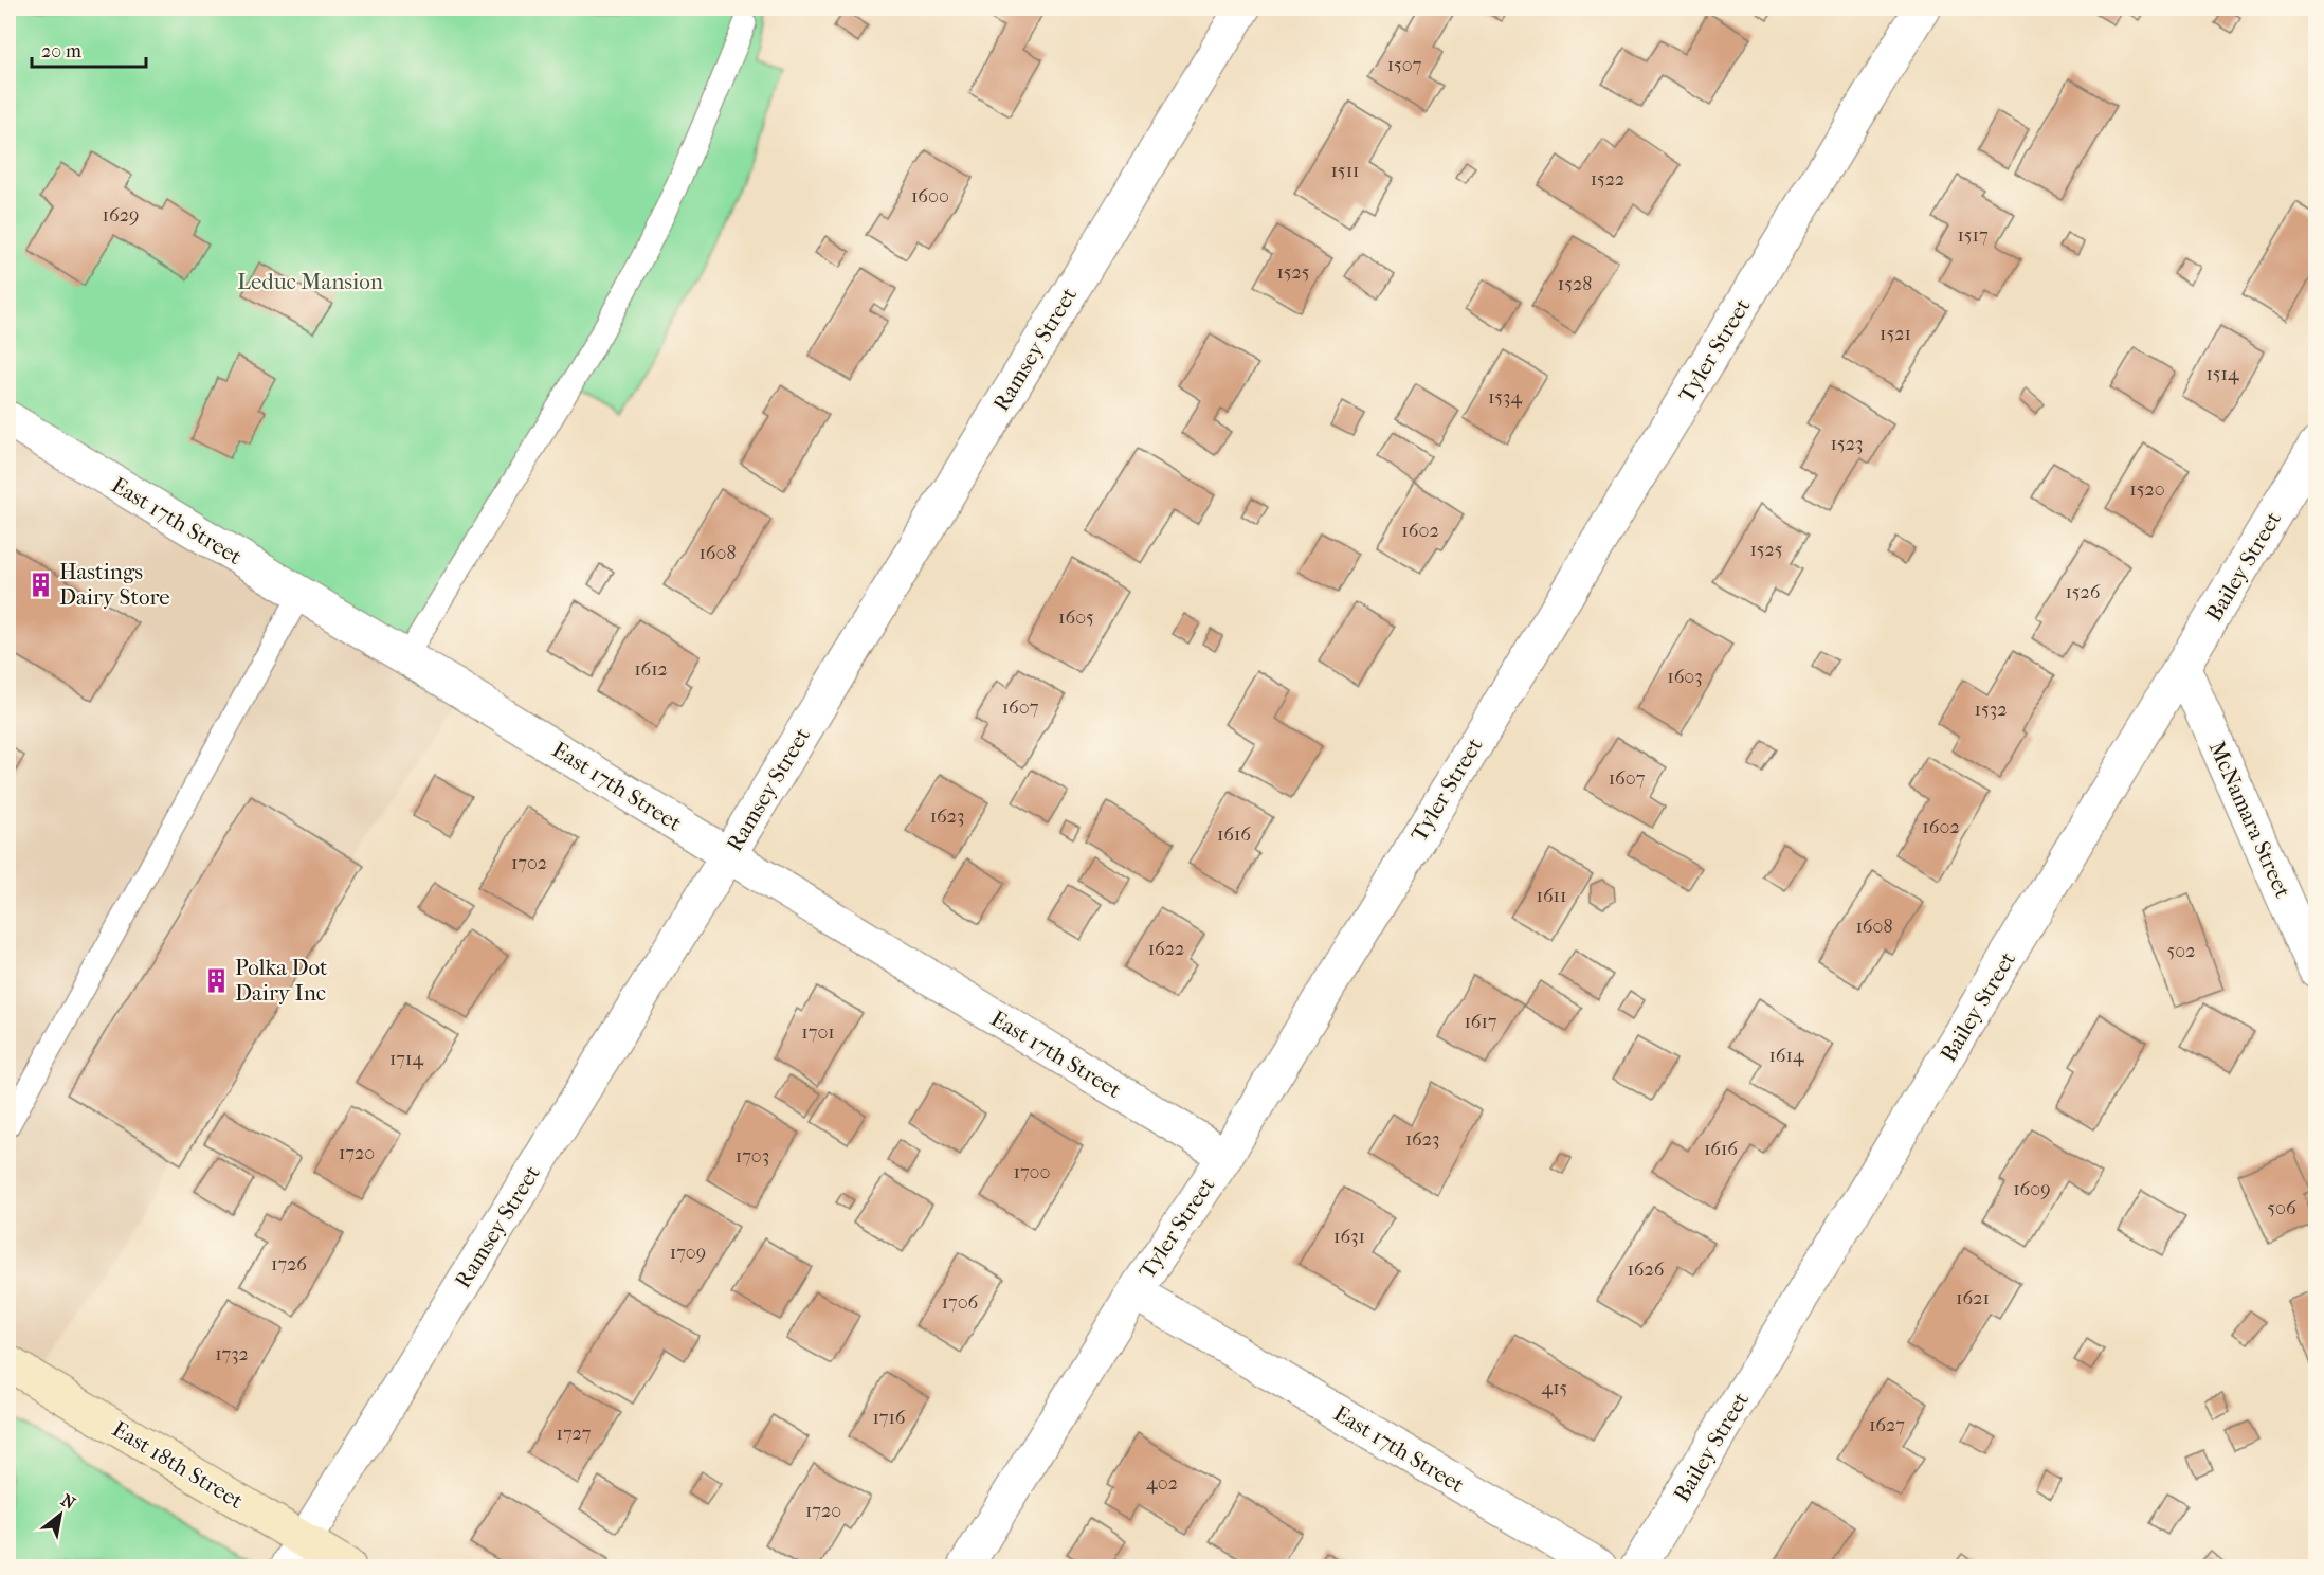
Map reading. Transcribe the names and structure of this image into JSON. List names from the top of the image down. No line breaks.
{"streets":{"street":["Ramsey Street","Tyler Street","East 17th Street","Bailey Street","McNamara Street","East 18th Street"]},"crossings":[["Ramsey Street","East 17th Street"],["Ramsey Street","East 18th Street"],["Tyler Street","East 17th Street"],["Bailey Street","McNamara Street"]],"parks":["Leduc Mansion"],"places":{"building":["Hastings Dairy Store","Polka Dot Dairy Inc"]},"house_numbers":["1507","1511","1522","1600","1629","1517","1525","1528","1521","1514","1534","1523","1520","1602","1525","1608","1526","1605","1612","1603","1607","1532","1607","1623","1602","1616","1702","1611","1608","1622","502","1617","1701","1614","1714","1623","1616","1720","1703","1700","1609","506","1631","1709","1726","1626","1621","1706","1732","415","1716","1627","1727","402","1720"],"scale_bar":"20 m","north":"top right"}
